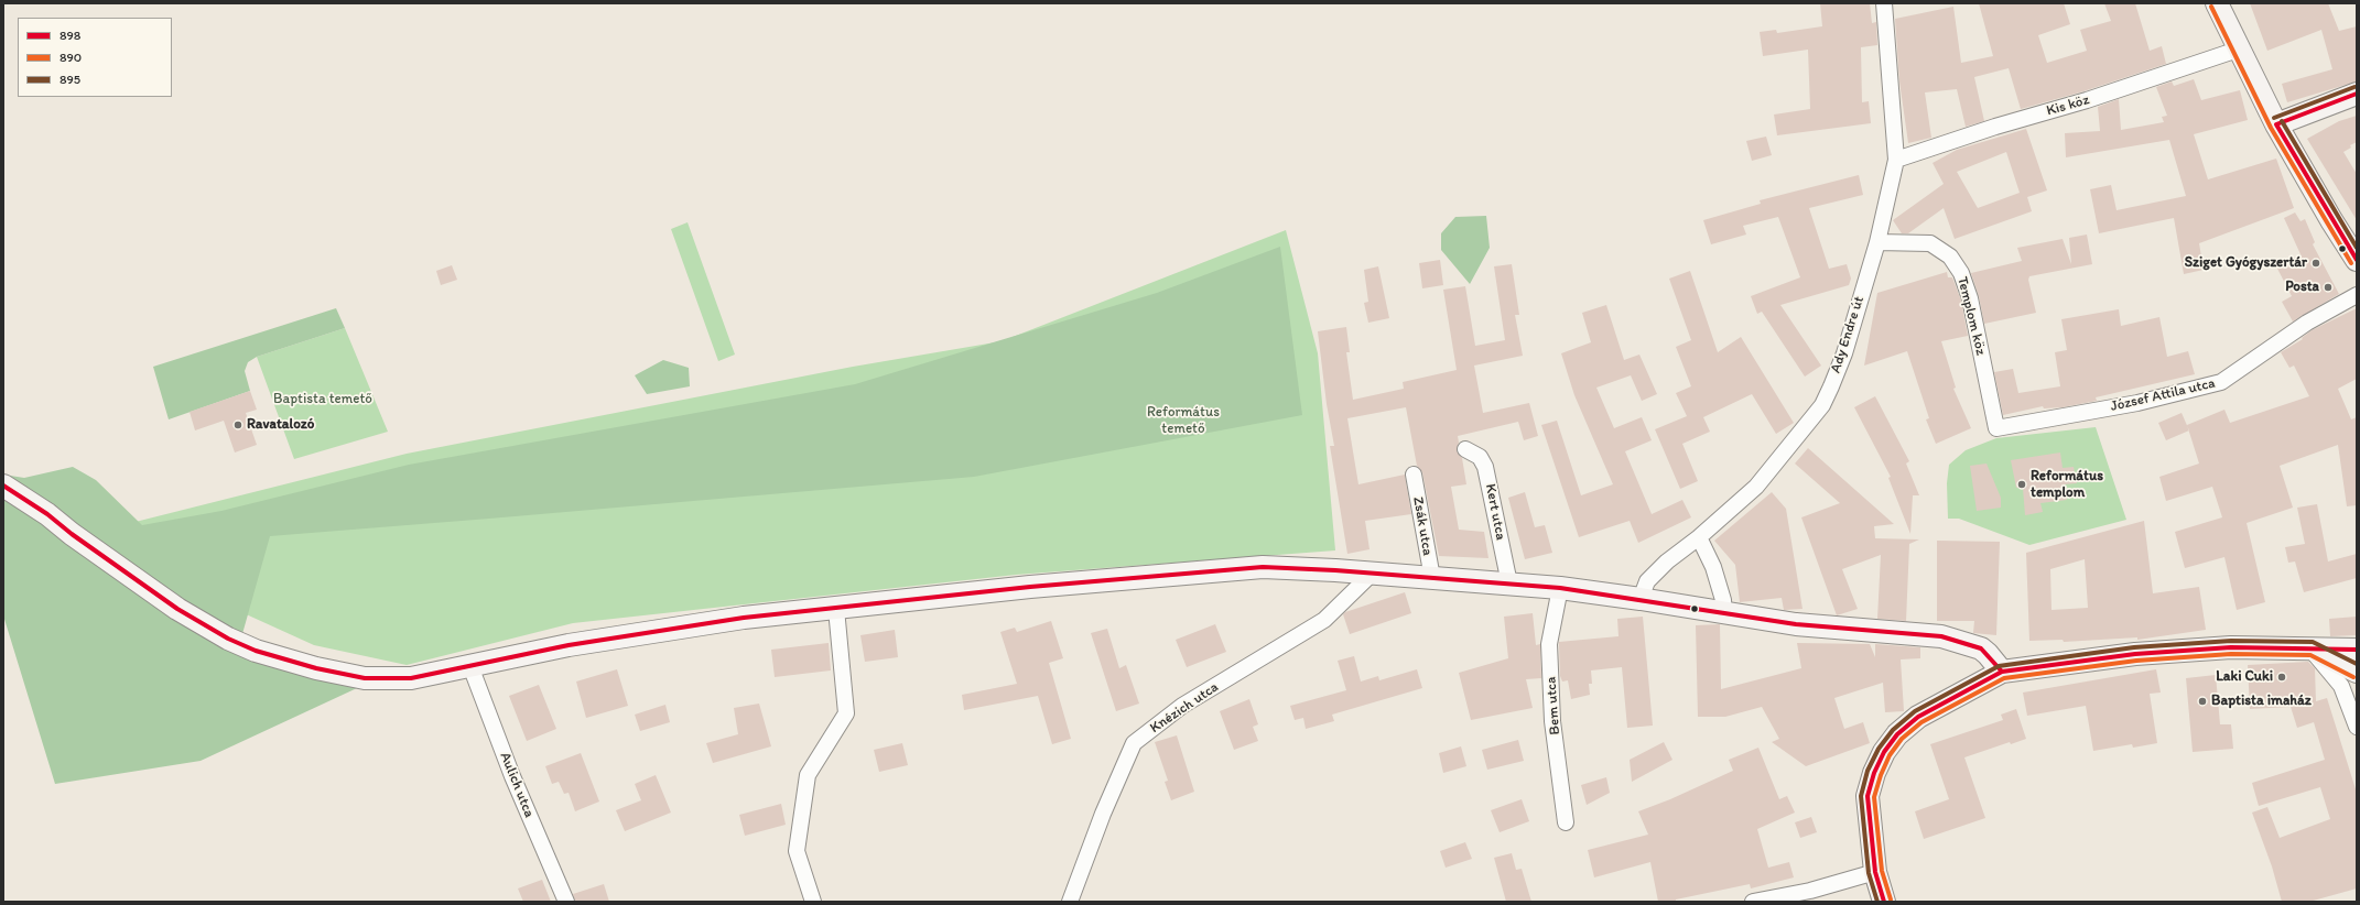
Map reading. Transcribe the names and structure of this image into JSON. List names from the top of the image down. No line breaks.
{"streets":{"street":["Kis köz","Templom köz","Ady Endre út","József Attila utca","Kert utca","Zsák utca","Bem utca","Knézich utca","Aulich utca"]},"crossings":[["Kis köz","Ady Endre út"],["Templom köz","Ady Endre út"],["Templom köz","József Attila utca"]],"parks":["Baptista temető","Református temető"],"places":["Sziget Gyógyszertár","Posta","Ravatalozó","Református templom","Laki Cuki","Baptista imaház"],"lines":["transit line 890","transit line 895","transit line 898"],"legend":["898","890","895"]}
